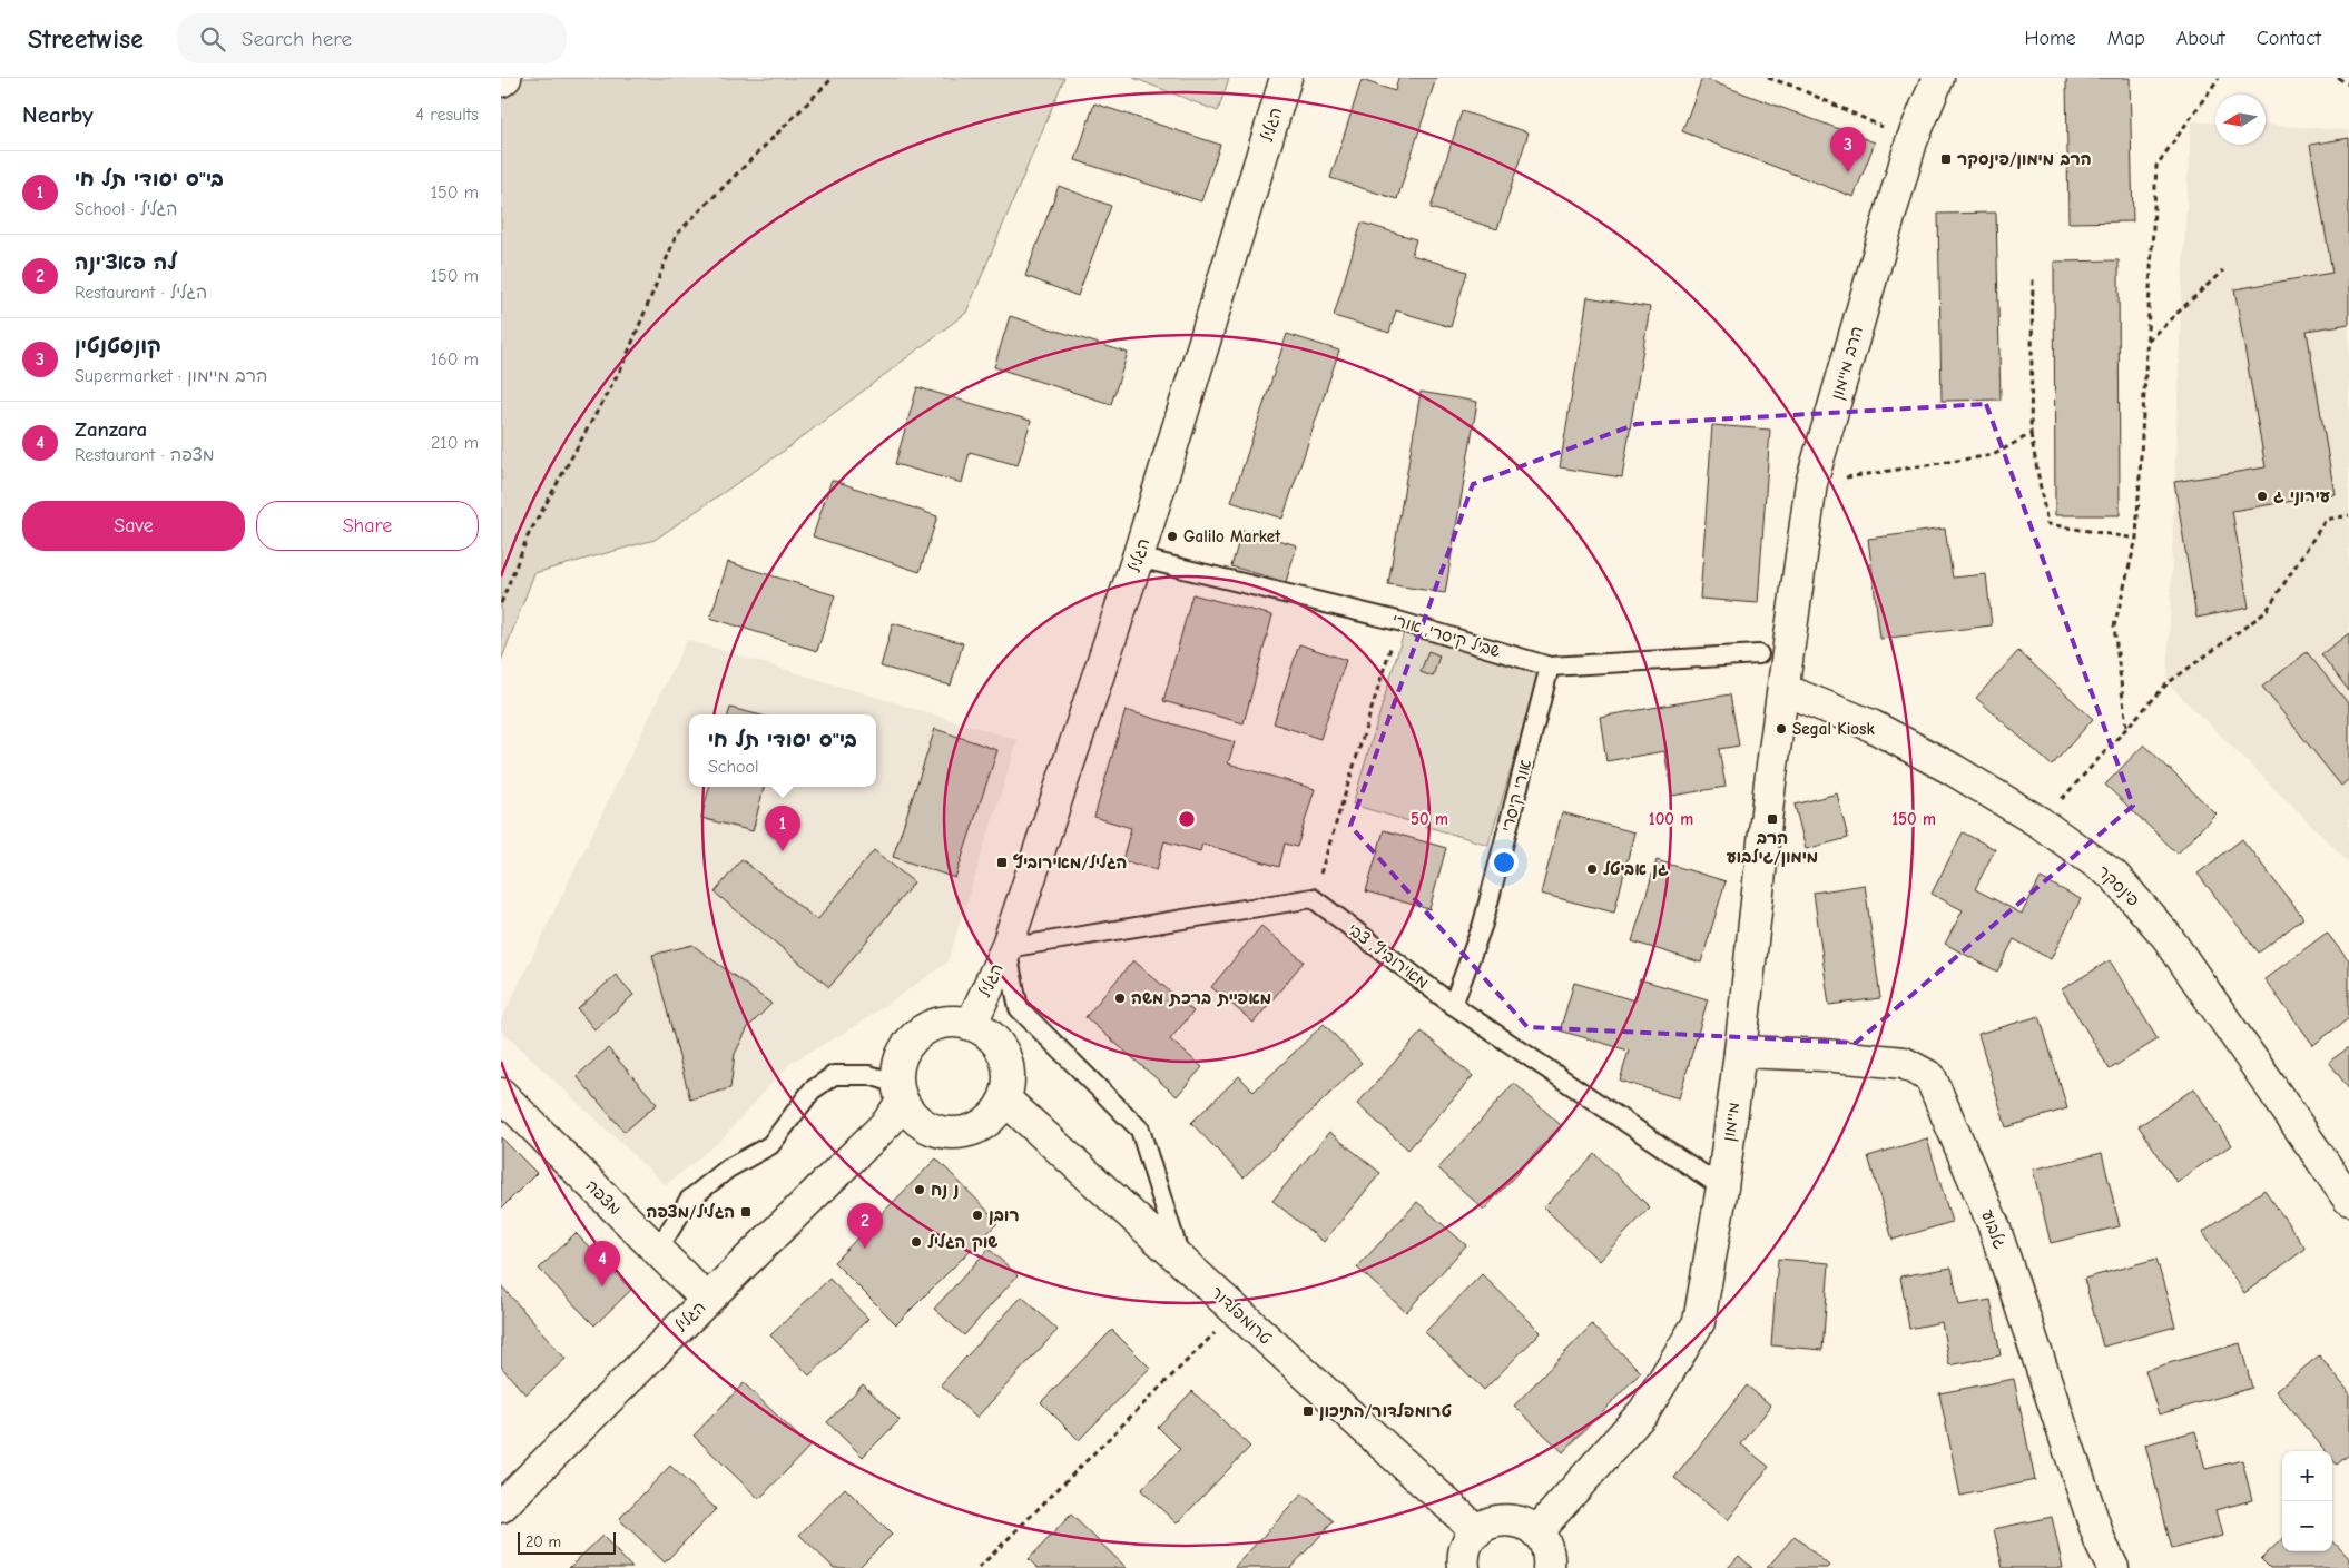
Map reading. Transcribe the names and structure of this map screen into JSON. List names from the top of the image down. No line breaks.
{"streets":{"street":["הגליל","הרב מיימון","פינסקר","מיימון","מצפה","גלבוע","טרומפלדור"],"lane":["שביל קיסרי, אורי","אורי קיסרי","מאירוביץ, צבי"]},"crossings":[["הגליל","שביל קיסרי, אורי"],["הגליל","מצפה"],["הגליל","טרומפלדור"],["הרב מיימון","מיימון"],["שביל קיסרי, אורי","אורי קיסרי"],["אורי קיסרי","מאירוביץ, צבי"],["פינסקר","מיימון"],["מאירוביץ, צבי","מיימון"],["מיימון","גלבוע"]],"places":{"transit":["הרב מימון/פינסקר","הרב מימון/גילבוע","הגליל/מאירוביץ","הגליל/מצפה","טרומפלדור/התיכון"],"other":["עירוני ג","Galilo Market","Segal Kiosk","גן אביטל","מאפיית ברכת משה","נ נח","רובן","שוק הגליל"]},"scale_bar":"20 m","north":"left","page":{"header":"Streetwise","search":"Search here","nav":["Home","Map","About","Contact"],"heading":["Nearby","4 results"],"pins":["3","1","2","4"],"list":[{"mark":"1","name":"בי\"ס יסודי תל חי","note":"School · הגליל","value":"150 m"},{"mark":"2","name":"לה פאצ'ינה","note":"Restaurant · הגליל","value":"150 m"},{"mark":"3","name":"קונסטנטין","note":"Supermarket · הרב מיימון","value":"160 m"},{"mark":"4","name":"Zanzara","note":"Restaurant · מצפה","value":"210 m"}],"buttons":["Save","Share"],"popup":["בי\"ס יסודי תל חי","School"],"map_buttons":["+","−"],"scale":"20 m"},"rings":["50 m","100 m","150 m"]}
